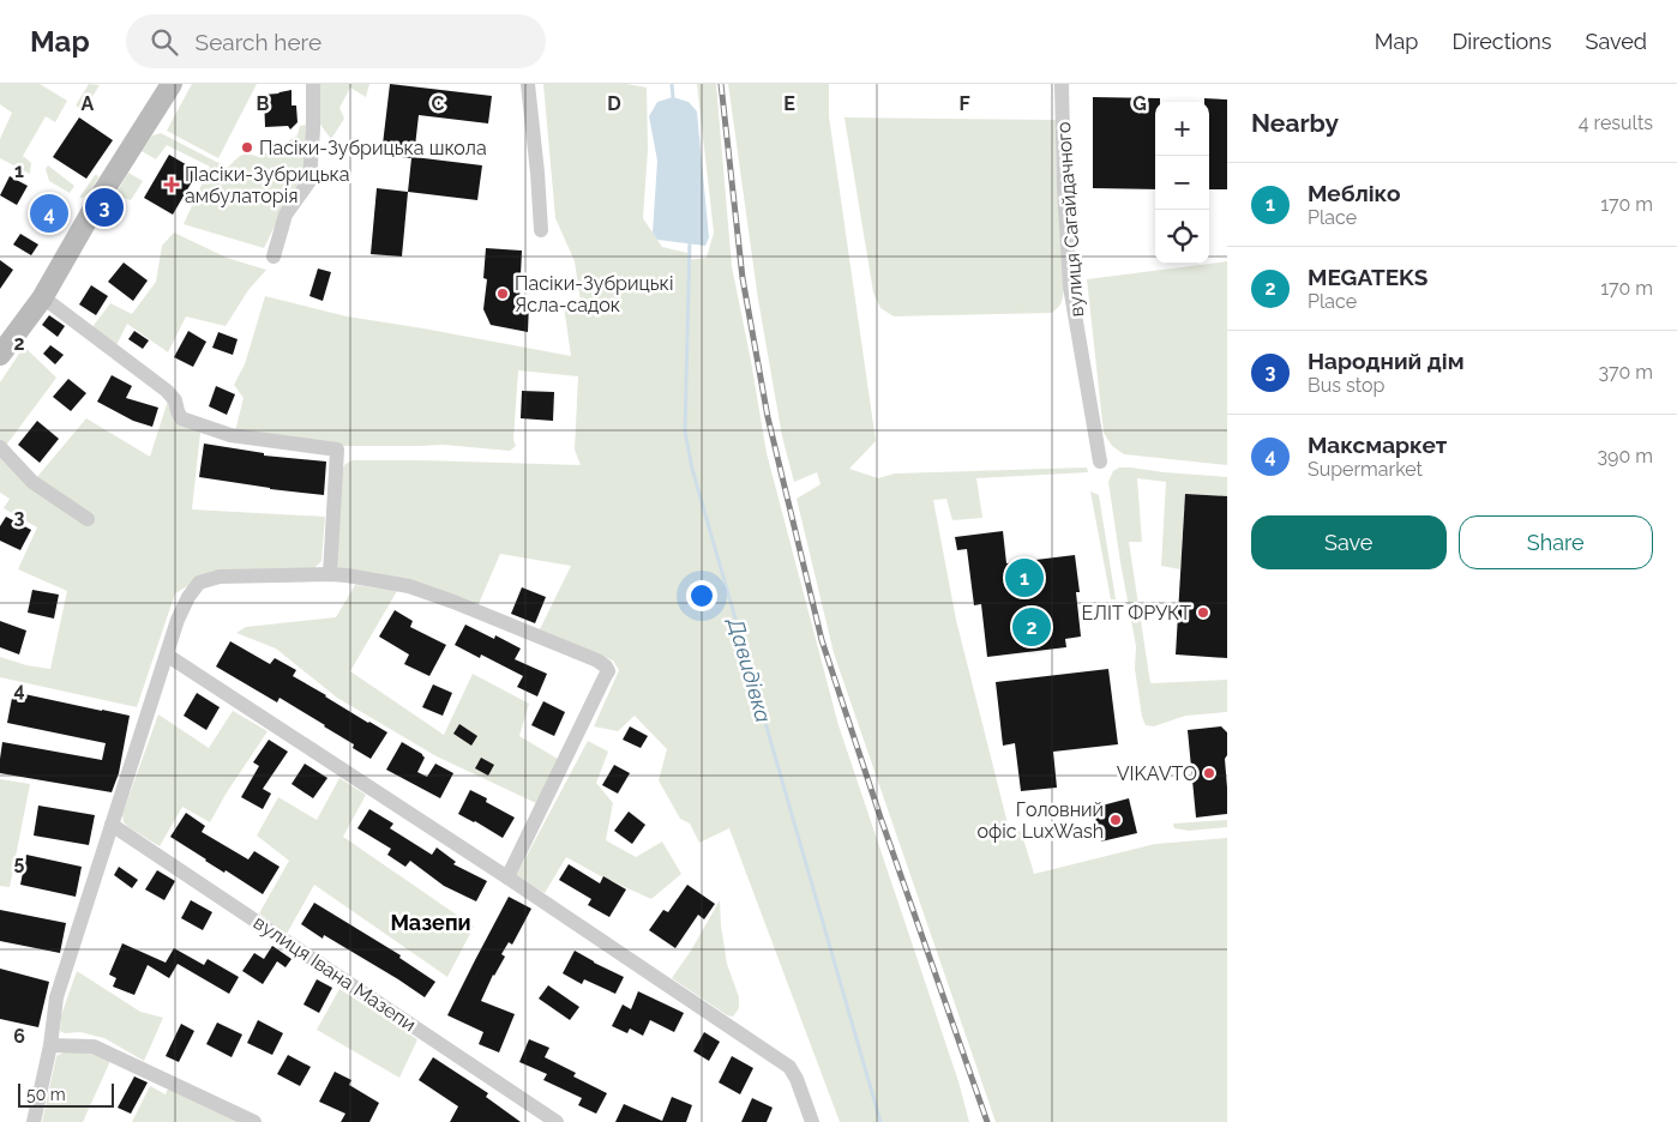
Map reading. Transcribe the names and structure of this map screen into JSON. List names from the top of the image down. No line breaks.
{"streets":{"street":["вулиця Сагайдачного","вулиця Івана Мазепи"]},"districts":["Мазепи"],"water":["Давидівка"],"places":{"other":["Пасіки-Зубрицька школа","Пасіки-Зубрицькі Ясла-садок","ЕЛІТ ФРУКТ","VIKAVTO","Головний офіс LuxWash"],"health":["Пасіки-Зубрицька амбулаторія"]},"scale_bar":"50 m","page":{"header":"Map","search":"Search here","nav":["Map","Directions","Saved"],"heading":["Nearby","4 results"],"map_buttons":["+","−"],"list":[{"mark":"1","name":"Мебліко","note":"Place","value":"170 m"},{"mark":"2","name":"MEGATEKS","note":"Place","value":"170 m"},{"mark":"3","name":"Народний дім","note":"Bus stop","value":"370 m"},{"mark":"4","name":"Максмаркет","note":"Supermarket","value":"390 m"}],"pins":["3","4","1","2"],"buttons":["Save","Share"],"scale":"50 m"},"grid":{"columns":["A","B","C","D","E","F","G"],"rows":["1","2","3","4","5","6"]}}
